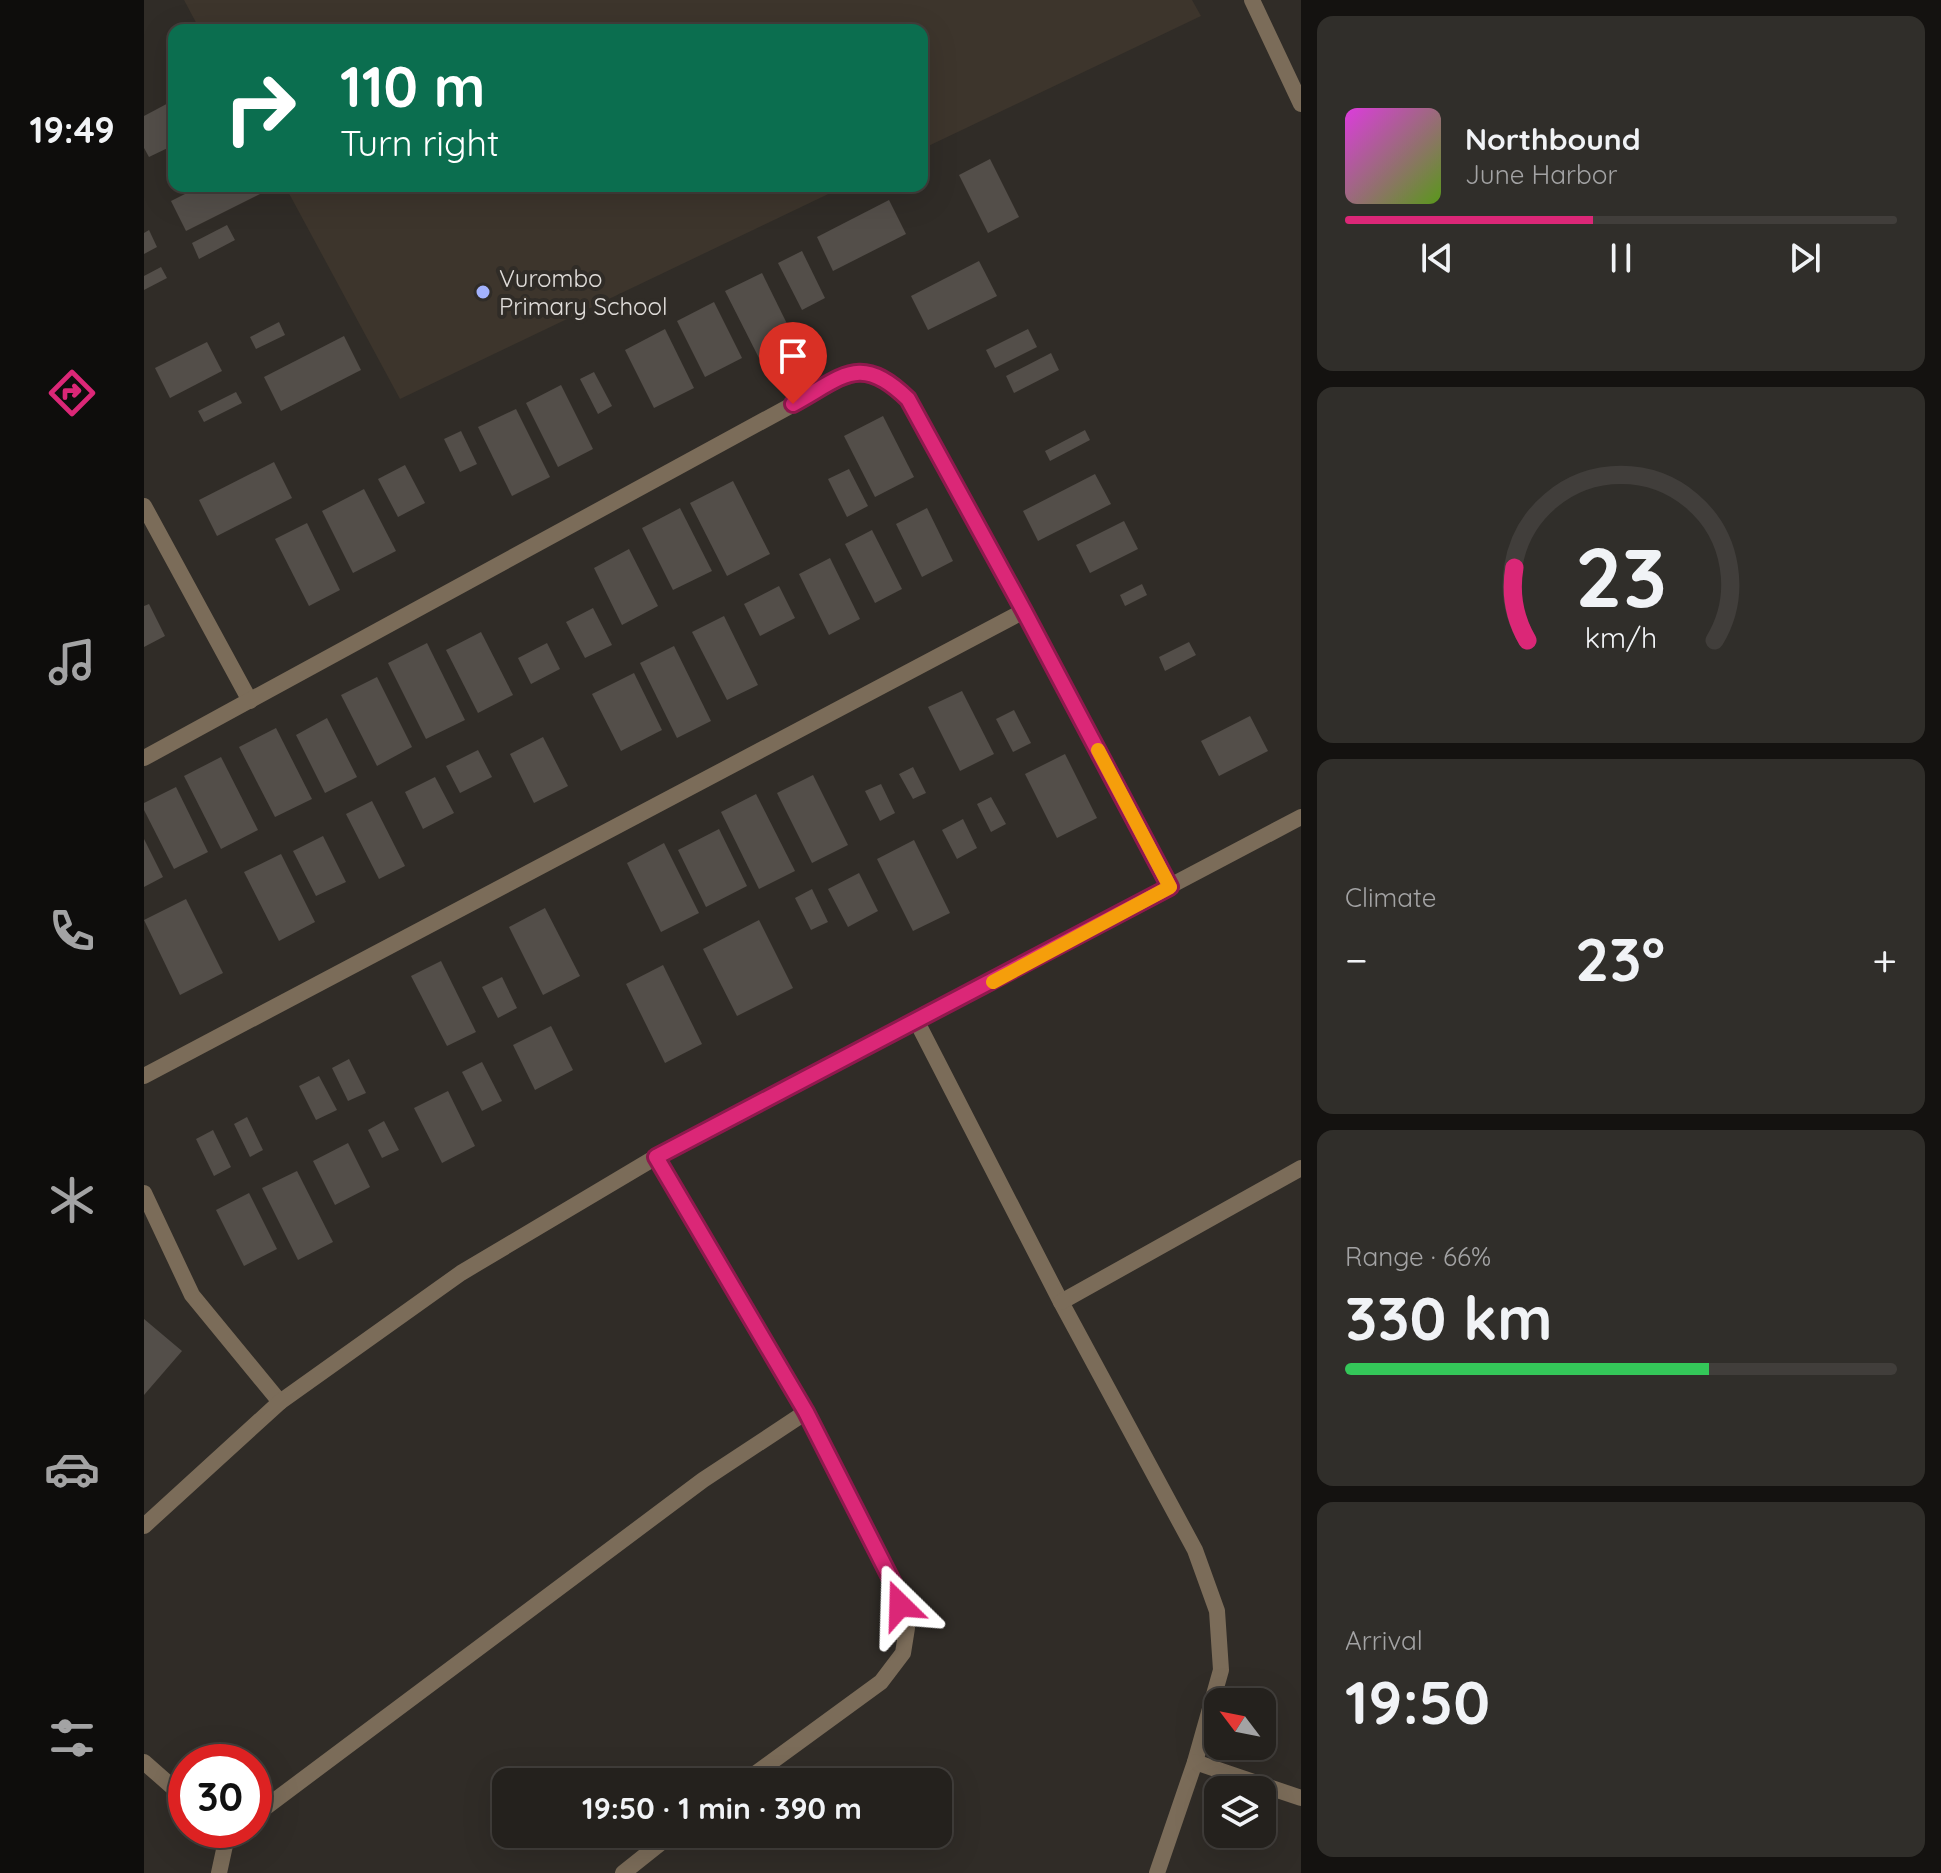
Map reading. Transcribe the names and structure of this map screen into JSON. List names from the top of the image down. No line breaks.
{"places":["Vurombo Primary School"],"north":"top left","page":{"tabs":"19:49","turn":["110 m","Turn right"],"song":["Northbound","June Harbor"],"tile":["Climate",["Range · 66%","330 km"],["Arrival","19:50"]],"heat":["−","23°","+"],"limit":"30","trip":"19:50 · 1 min · 390 m","gauge":["23","km/h"]}}
